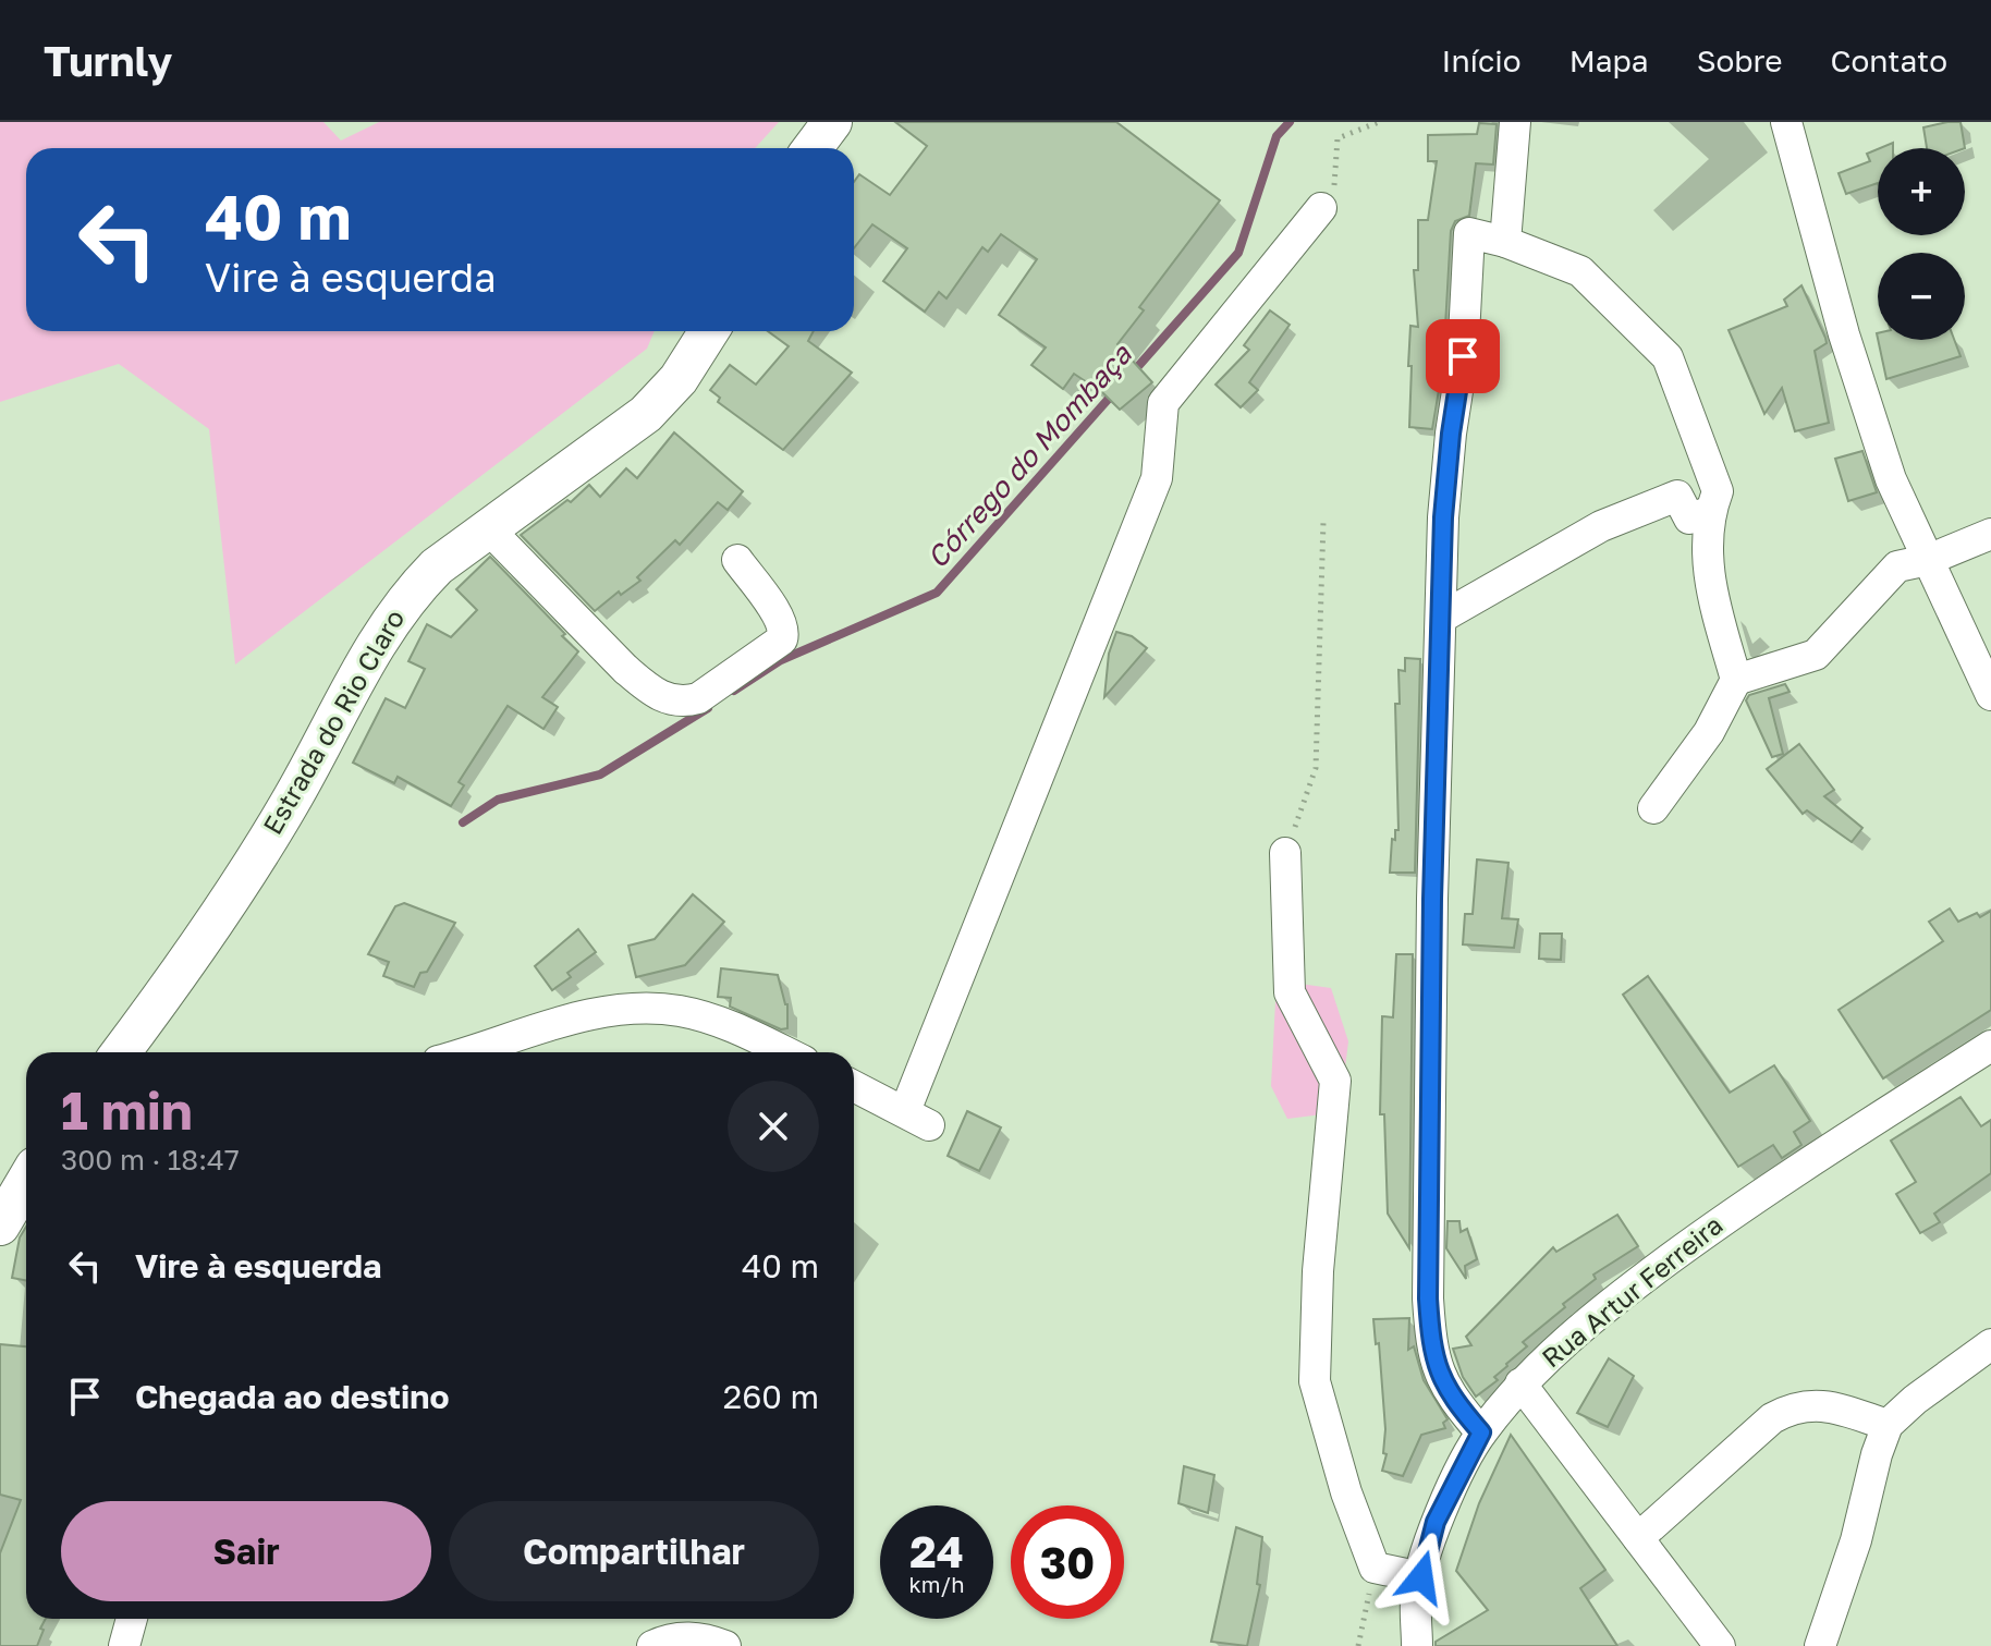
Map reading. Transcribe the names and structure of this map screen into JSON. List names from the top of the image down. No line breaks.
{"streets":{"main road":["Estrada do Rio Claro"],"street":["Rua Artur Ferreira"]},"water":["Córrego do Mombaça"],"page":{"header":"Turnly","nav":["Início","Mapa","Sobre","Contato"],"map_buttons":["+","−"],"turn":["40 m","Vire à esquerda"],"heading":["1 min","300 m · 18:47"],"list":[{"name":"Vire à esquerda","value":"40 m"},{"name":"Chegada ao destino","value":"260 m"}],"buttons":["Sair","Compartilhar"],"speed":"24 km/h","limit":"30"}}
